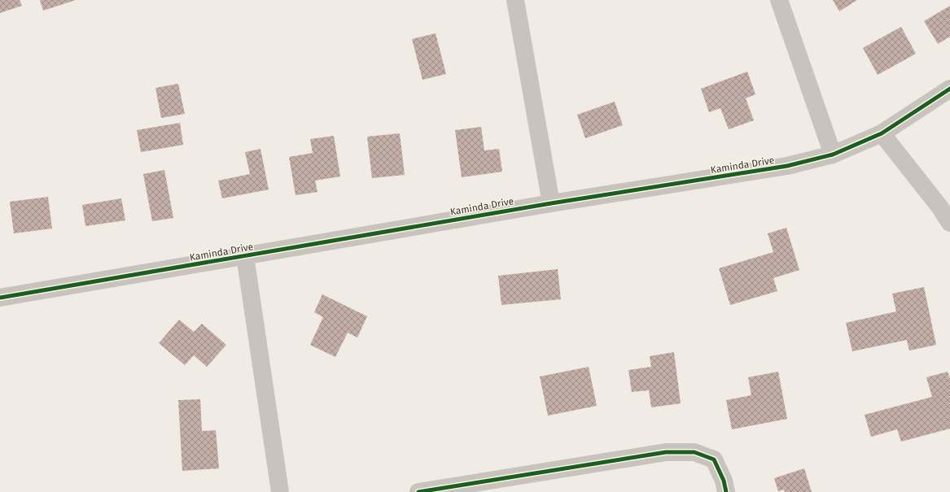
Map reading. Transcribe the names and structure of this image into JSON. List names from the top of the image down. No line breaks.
{"streets":{"street":["Kaminda Drive"]}}
